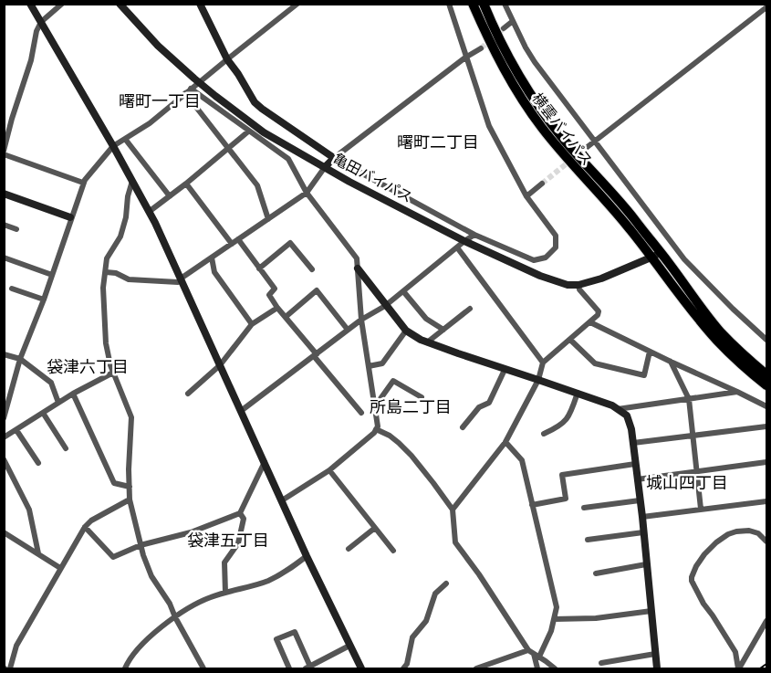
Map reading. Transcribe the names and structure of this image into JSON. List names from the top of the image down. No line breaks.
{"streets":{"highway":["横雲バイパス"],"street":["亀田バイパス"]},"crossings":[["横雲バイパス","亀田バイパス"]],"districts":["曙町一丁目","曙町二丁目","袋津六丁目","所島二丁目","城山四丁目","袋津五丁目"]}
